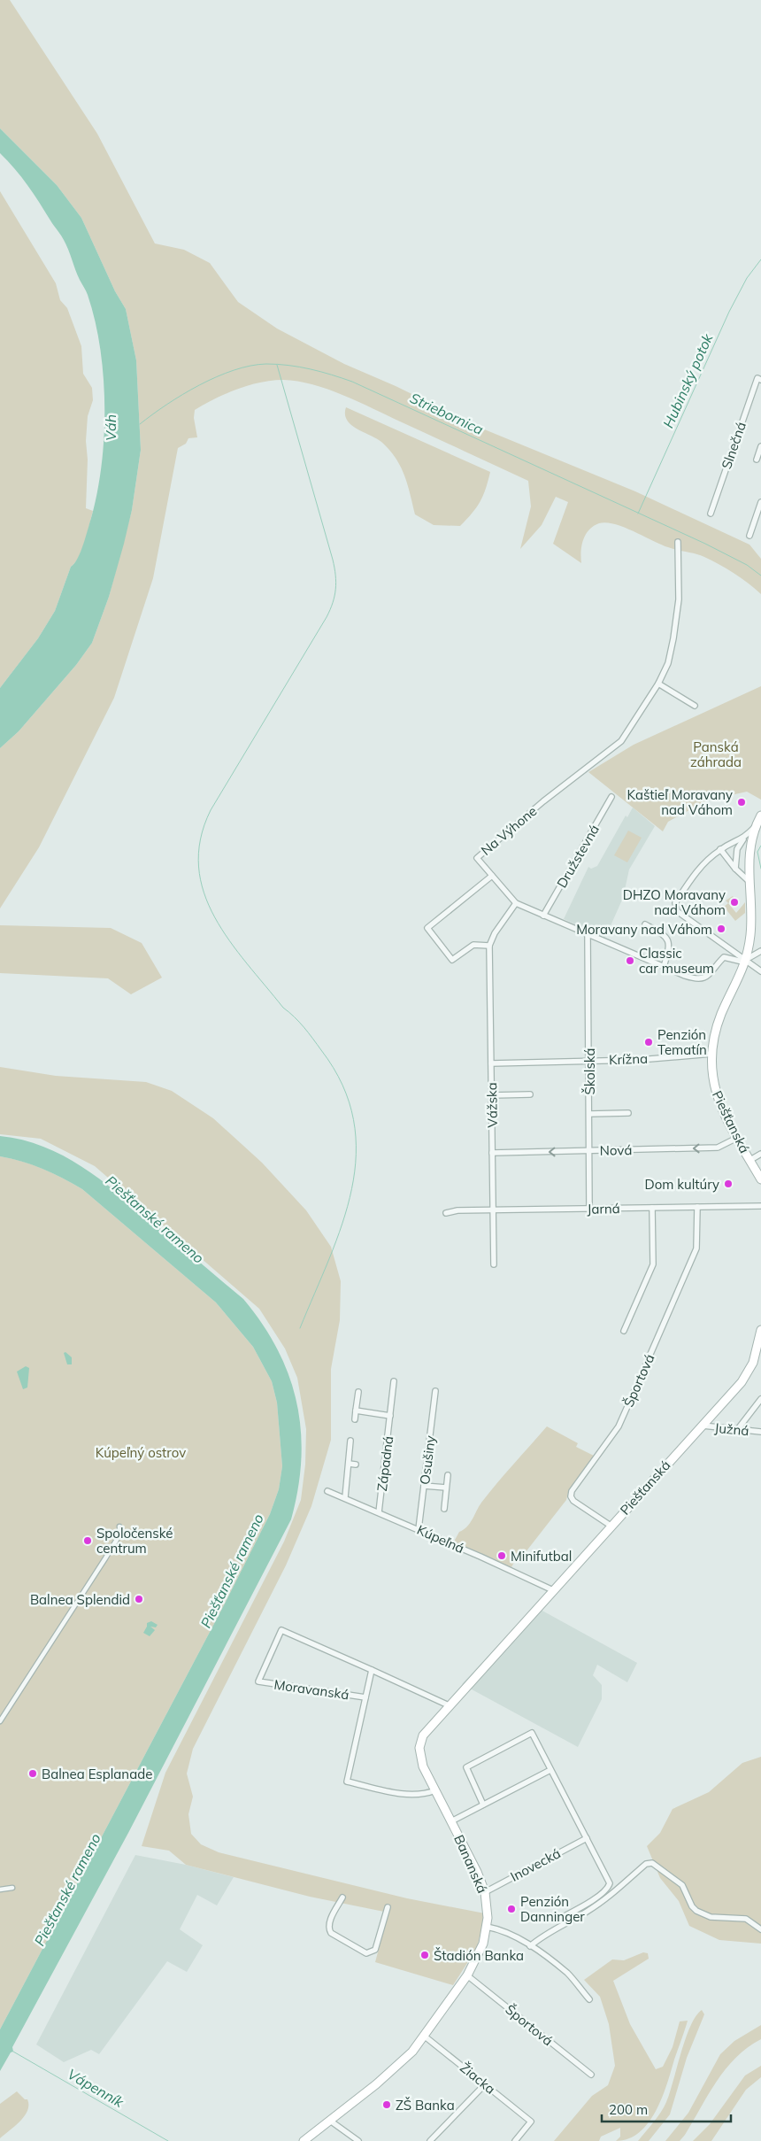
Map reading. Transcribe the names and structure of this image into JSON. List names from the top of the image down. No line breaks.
{"streets":{"main road":["Piešťanská","Bananská"],"street":["Slnečná","Na Výhone","Družstevná","Krížna","Školská","Vážska","Nová","Jarná","Športová","Južná","Osušiny","Západná","Kúpeľná","Moravanská","Inovecká","Žiacka"]},"crossings":[["Na Výhone","Družstevná"],["Na Výhone","Školská"],["Na Výhone","Vážska"],["Na Výhone","Piešťanská"],["Krížna","Školská"],["Krížna","Vážska"],["Krížna","Piešťanská"],["Školská","Nová"],["Školská","Jarná"],["Vážska","Nová"],["Vážska","Jarná"],["Piešťanská","Nová"],["Piešťanská","Športová"],["Piešťanská","Južná"],["Piešťanská","Kúpeľná"],["Piešťanská","Bananská"],["Jarná","Športová"],["Športová","Bananská"],["Osušiny","Kúpeľná"],["Západná","Kúpeľná"],["Moravanská","Bananská"],["Bananská","Inovecká"],["Bananská","Žiacka"]],"one_way":["Nová"],"water":["Hubinský potok","Striebornica","Váh","Piešťanské rameno","Vápenník"],"parks":["Panská záhrada","Kúpeľný ostrov"],"places":["Kaštieľ Moravany nad Váhom","DHZO Moravany nad Váhom","Moravany nad Váhom","Classic car museum","Penzión Tematín","Dom kultúry","Spoločenské centrum","Minifutbal","Balnea Splendid","Balnea Esplanade","Penzión Danninger","Štadión Banka","ZŠ Banka"],"scale_bar":"200 m"}
